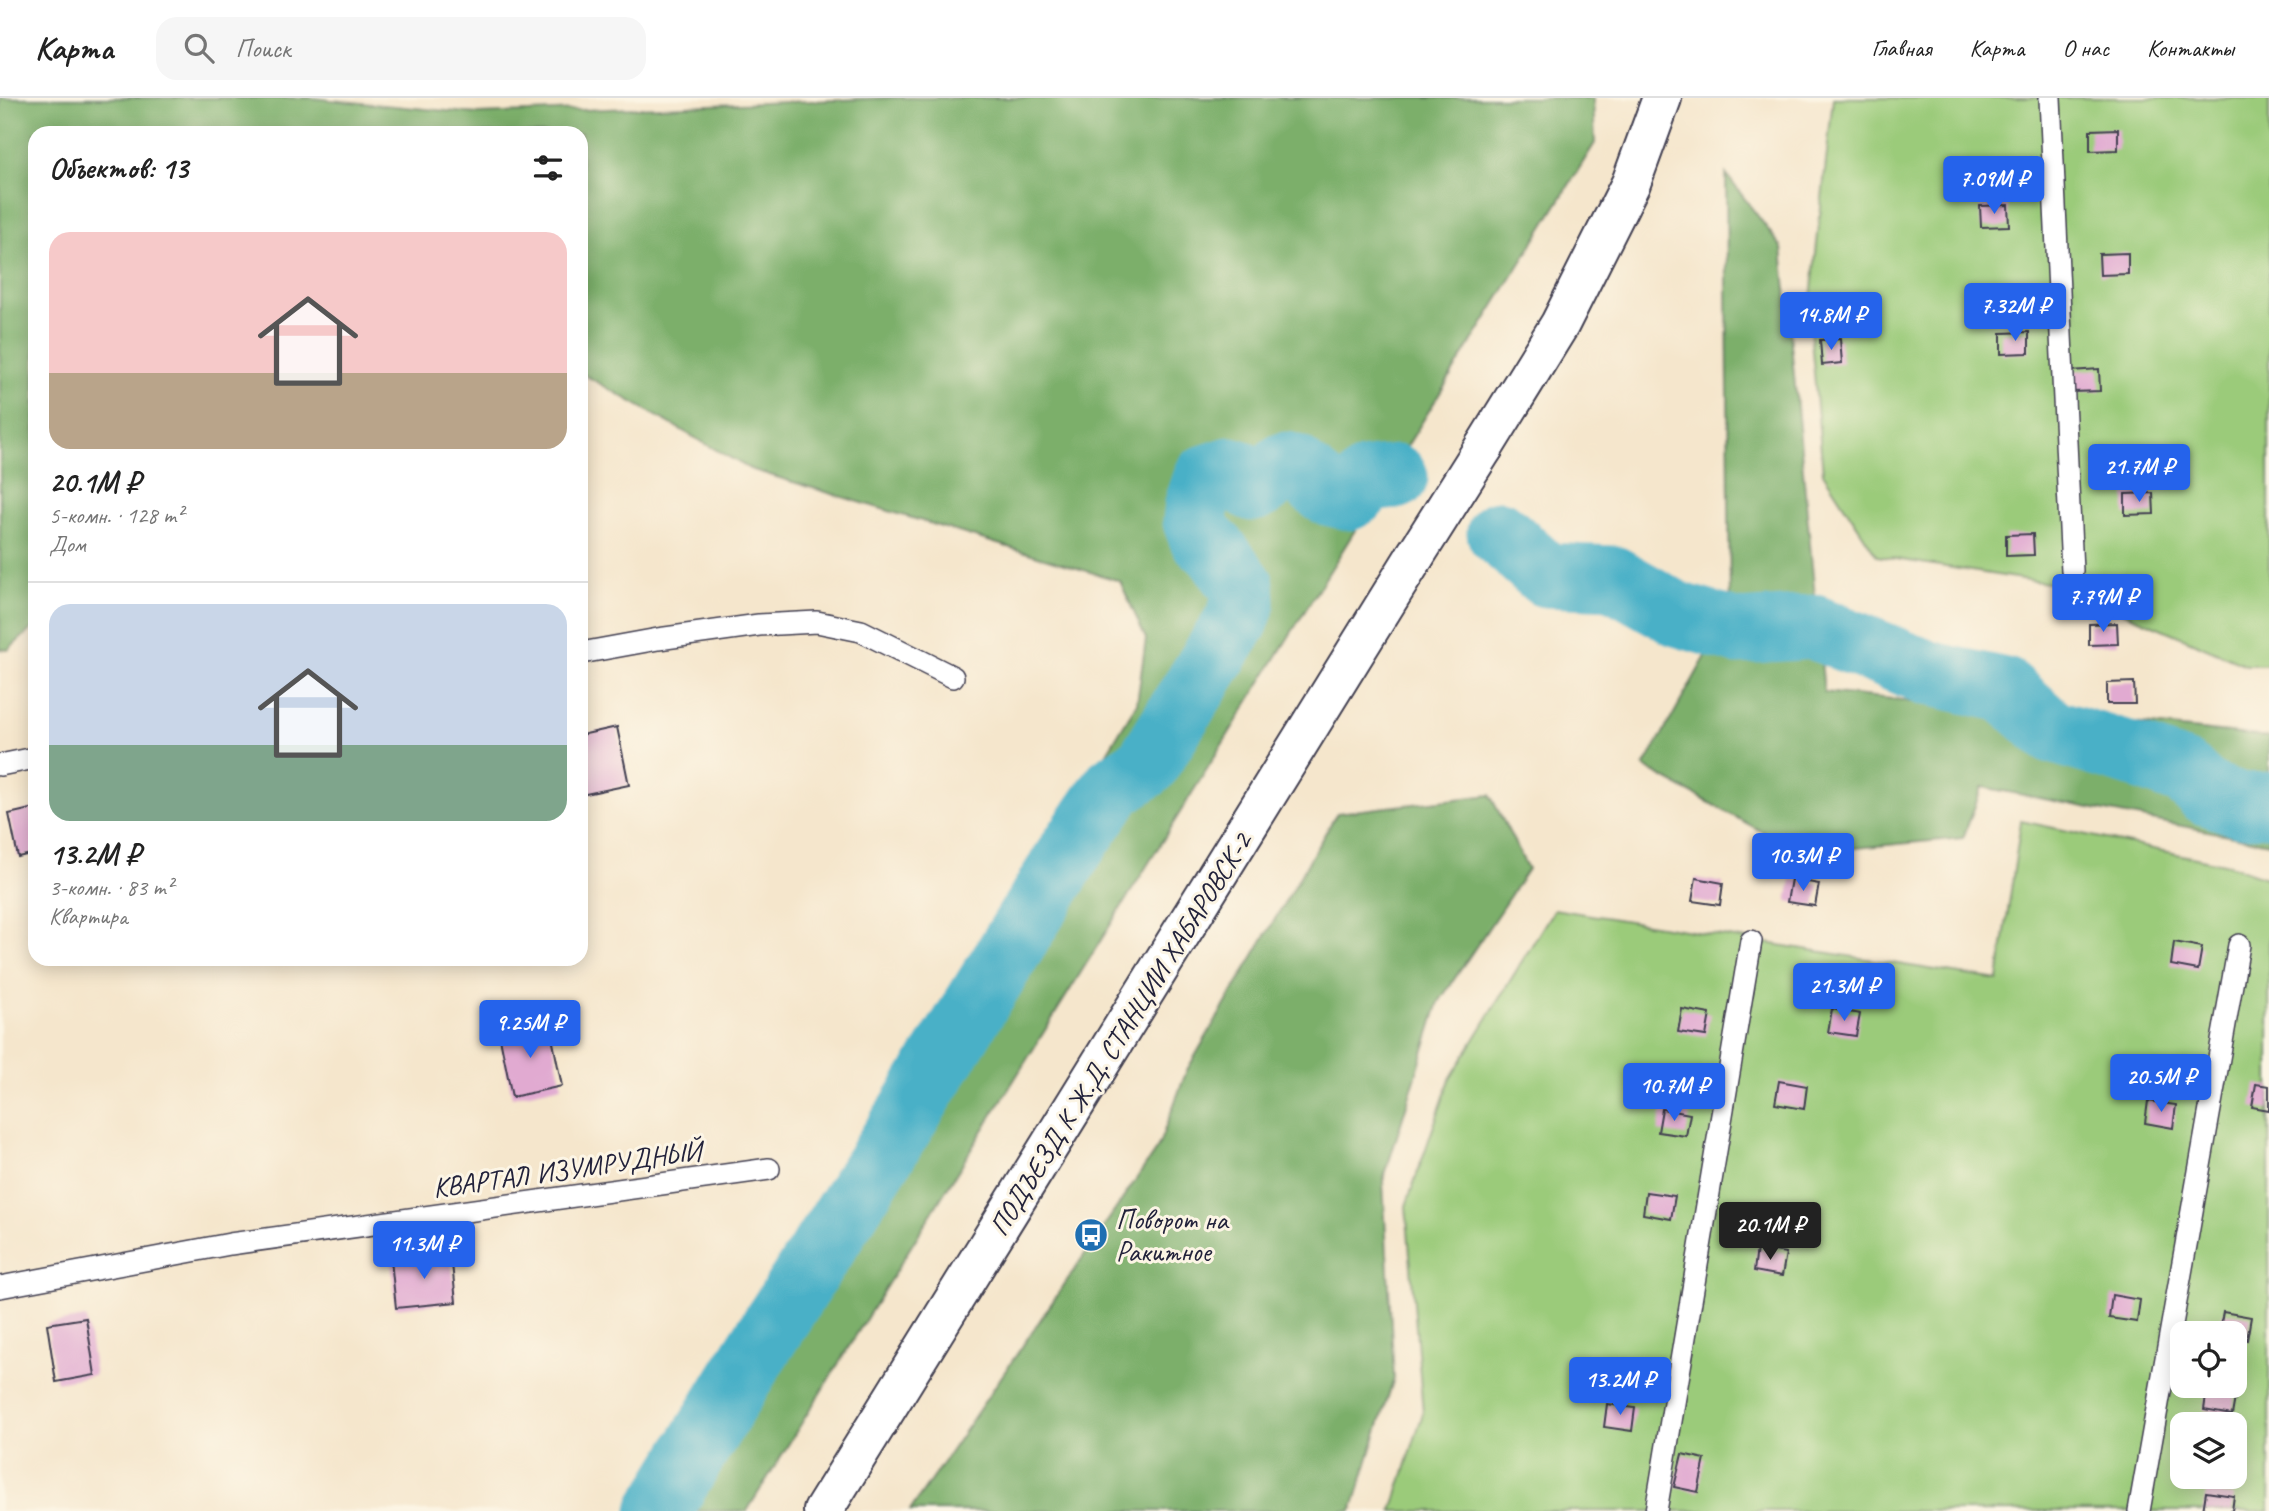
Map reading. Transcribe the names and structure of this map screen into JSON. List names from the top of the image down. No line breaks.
{"streets":{"street":["ПОДЪЕЗД К Ж.Д. СТАНЦИИ ХАБАРОВСК-2"],"lane":["КВАРТАЛ ИЗУМРУДНЫЙ"]},"places":{"bus stop":["Поворот на Ракитное"]},"page":{"header":"Карта","search":"Поиск","nav":["Главная","Карта","О нас","Контакты"],"heading":"Объектов: 13","price":["7.09M ₽","7.32M ₽","14.8M ₽","21.7M ₽","7.79M ₽","10.3M ₽","21.3M ₽","9.25M ₽","20.5M ₽","10.7M ₽","20.1M ₽","11.3M ₽","13.2M ₽"],"list":[{"name":"20.1M ₽","note":"5-комн. · 128 m² · Дом"},{"name":"13.2M ₽","note":"3-комн. · 83 m² · Квартира"}]}}
